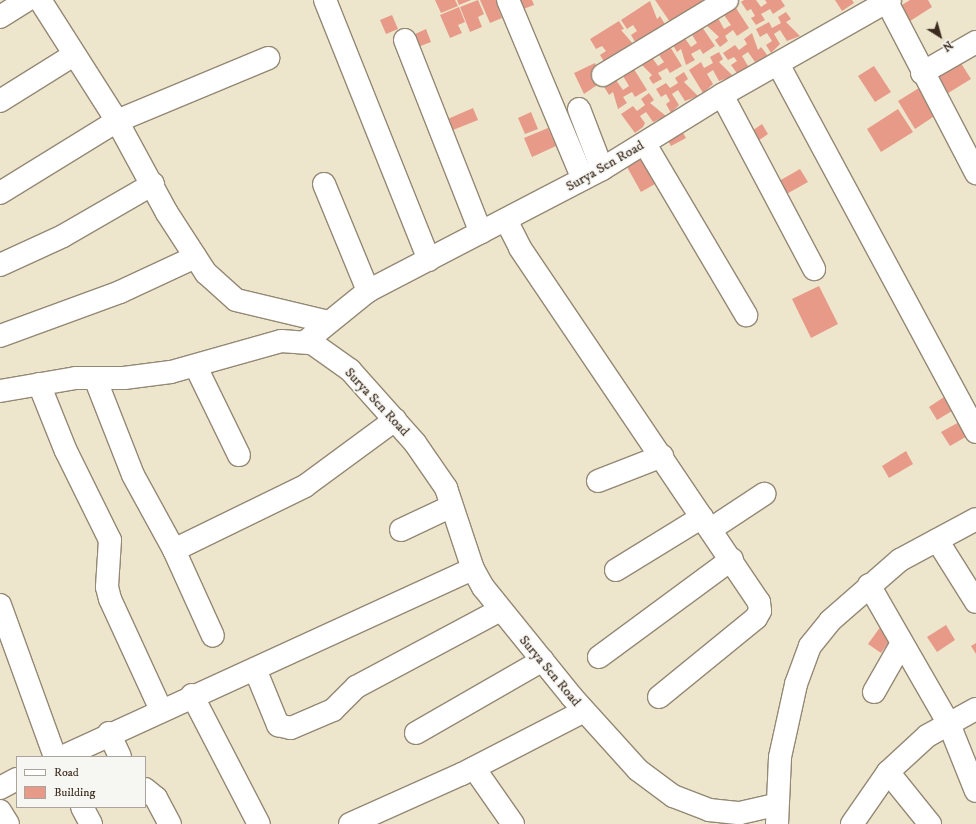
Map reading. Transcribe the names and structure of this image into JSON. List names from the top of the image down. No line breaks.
{"streets":{"street":["Surya Sen Road"]},"legend":["Road","Building"],"north":"bottom right"}
